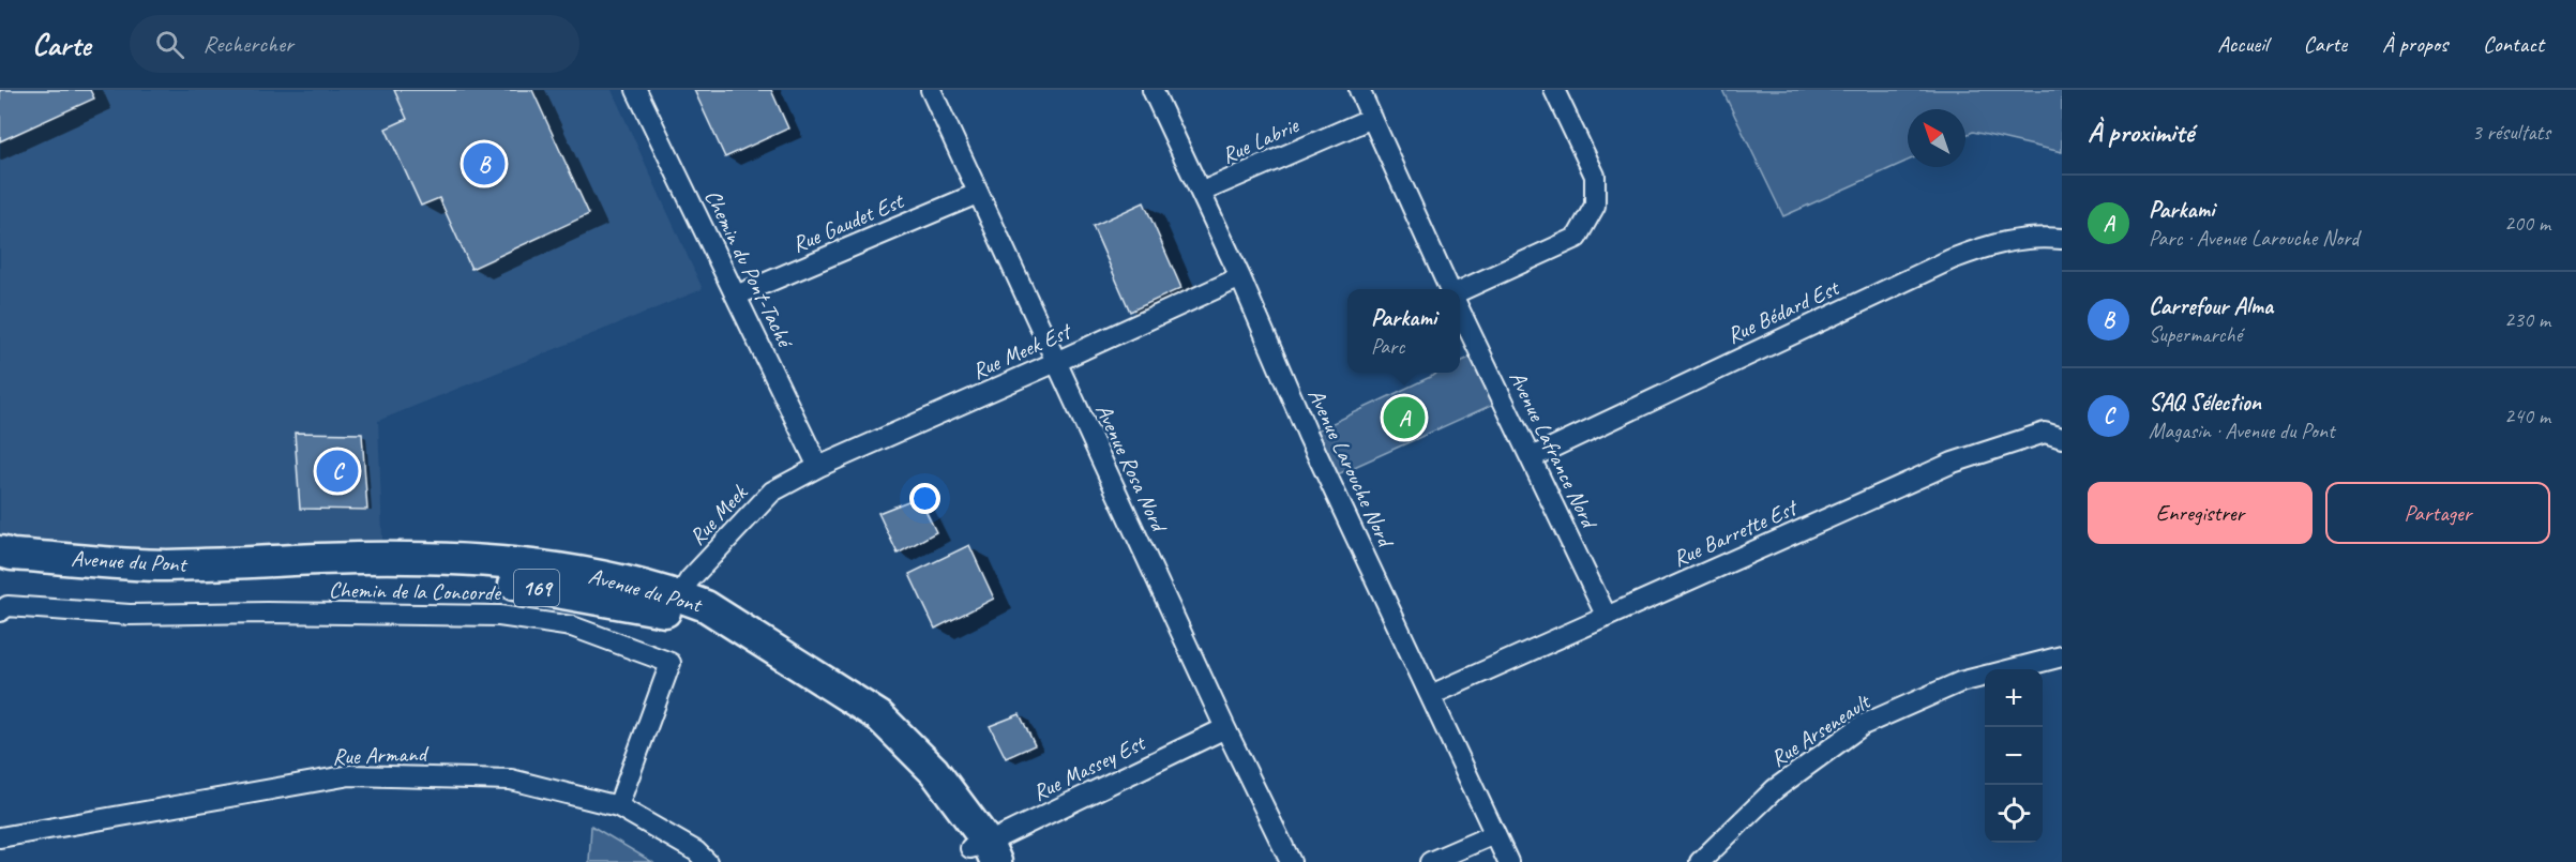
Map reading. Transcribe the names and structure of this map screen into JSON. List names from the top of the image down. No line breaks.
{"streets":{"main road":["Avenue du Pont","169"],"street":["Rue Labrie","Rue Gaudet Est","Chemin du Pont-Taché","Rue Bédard Est","Rue Meek Est","Avenue Lafrance Nord","Avenue Rosa Nord","Avenue Larouche Nord","Rue Meek","Rue Barrette Est","Chemin de la Concorde","Rue Arseneault","Rue Armand","Rue Massey Est"]},"crossings":[["Rue Labrie","Avenue Larouche Nord"],["Rue Gaudet Est","Chemin du Pont-Taché"],["Rue Gaudet Est","Avenue Rosa Nord"],["Chemin du Pont-Taché","Rue Meek Est"],["Chemin du Pont-Taché","Rue Meek"],["Rue Bédard Est","Avenue Lafrance Nord"],["Rue Meek Est","Avenue Rosa Nord"],["Rue Meek Est","Avenue Larouche Nord"],["Rue Meek Est","Rue Meek"],["Avenue Lafrance Nord","Rue Barrette Est"],["Avenue Rosa Nord","Rue Massey Est"],["Avenue Larouche Nord","Rue Barrette Est"],["Rue Meek","Avenue du Pont"],["Avenue du Pont","Rue Massey Est"],["Chemin de la Concorde","Rue Armand"]],"north":"top left","page":{"header":"Carte","search":"Rechercher","nav":["Accueil","Carte","À propos","Contact"],"heading":["À proximité","3 résultats"],"pins":["B","A","C"],"list":[{"mark":"A","name":"Parkami","note":"Parc · Avenue Larouche Nord","value":"200 m"},{"mark":"B","name":"Carrefour Alma","note":"Supermarché","value":"230 m"},{"mark":"C","name":"SAQ Sélection","note":"Magasin · Avenue du Pont","value":"240 m"}],"popup":["Parkami","Parc"],"buttons":["Enregistrer","Partager"],"map_buttons":["+","−"]}}
